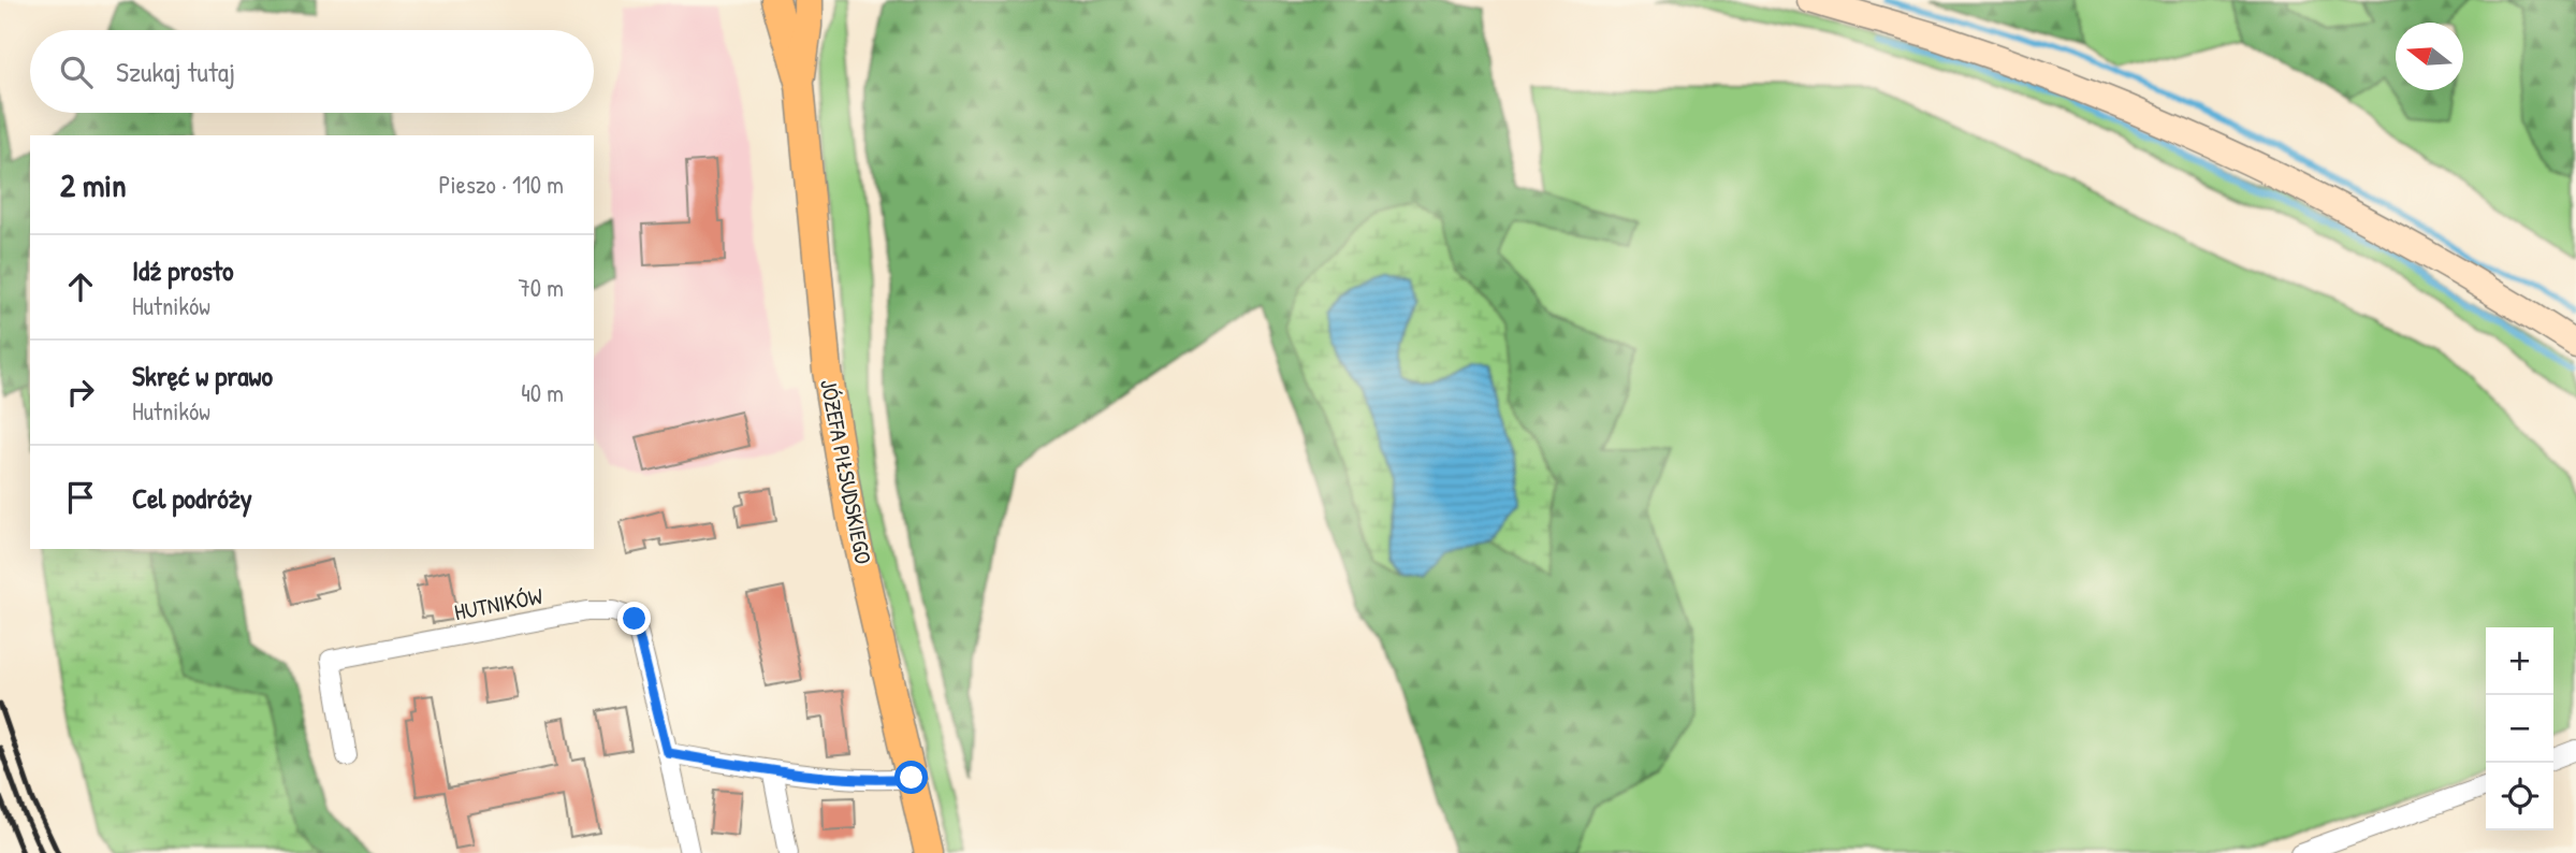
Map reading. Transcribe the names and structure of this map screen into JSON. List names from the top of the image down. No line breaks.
{"streets":{"main road":["JÓZEFA PIŁSUDSKIEGO"],"street":["HUTNIKÓW"]},"north":"left","page":{"search":"Szukaj tutaj","heading":["2 min","Pieszo · 110 m"],"list":[["Idź prosto","Hutników","70 m"],["Skręć w prawo","Hutników","40 m"],"Cel podróży"],"map_buttons":["+","−"]}}
